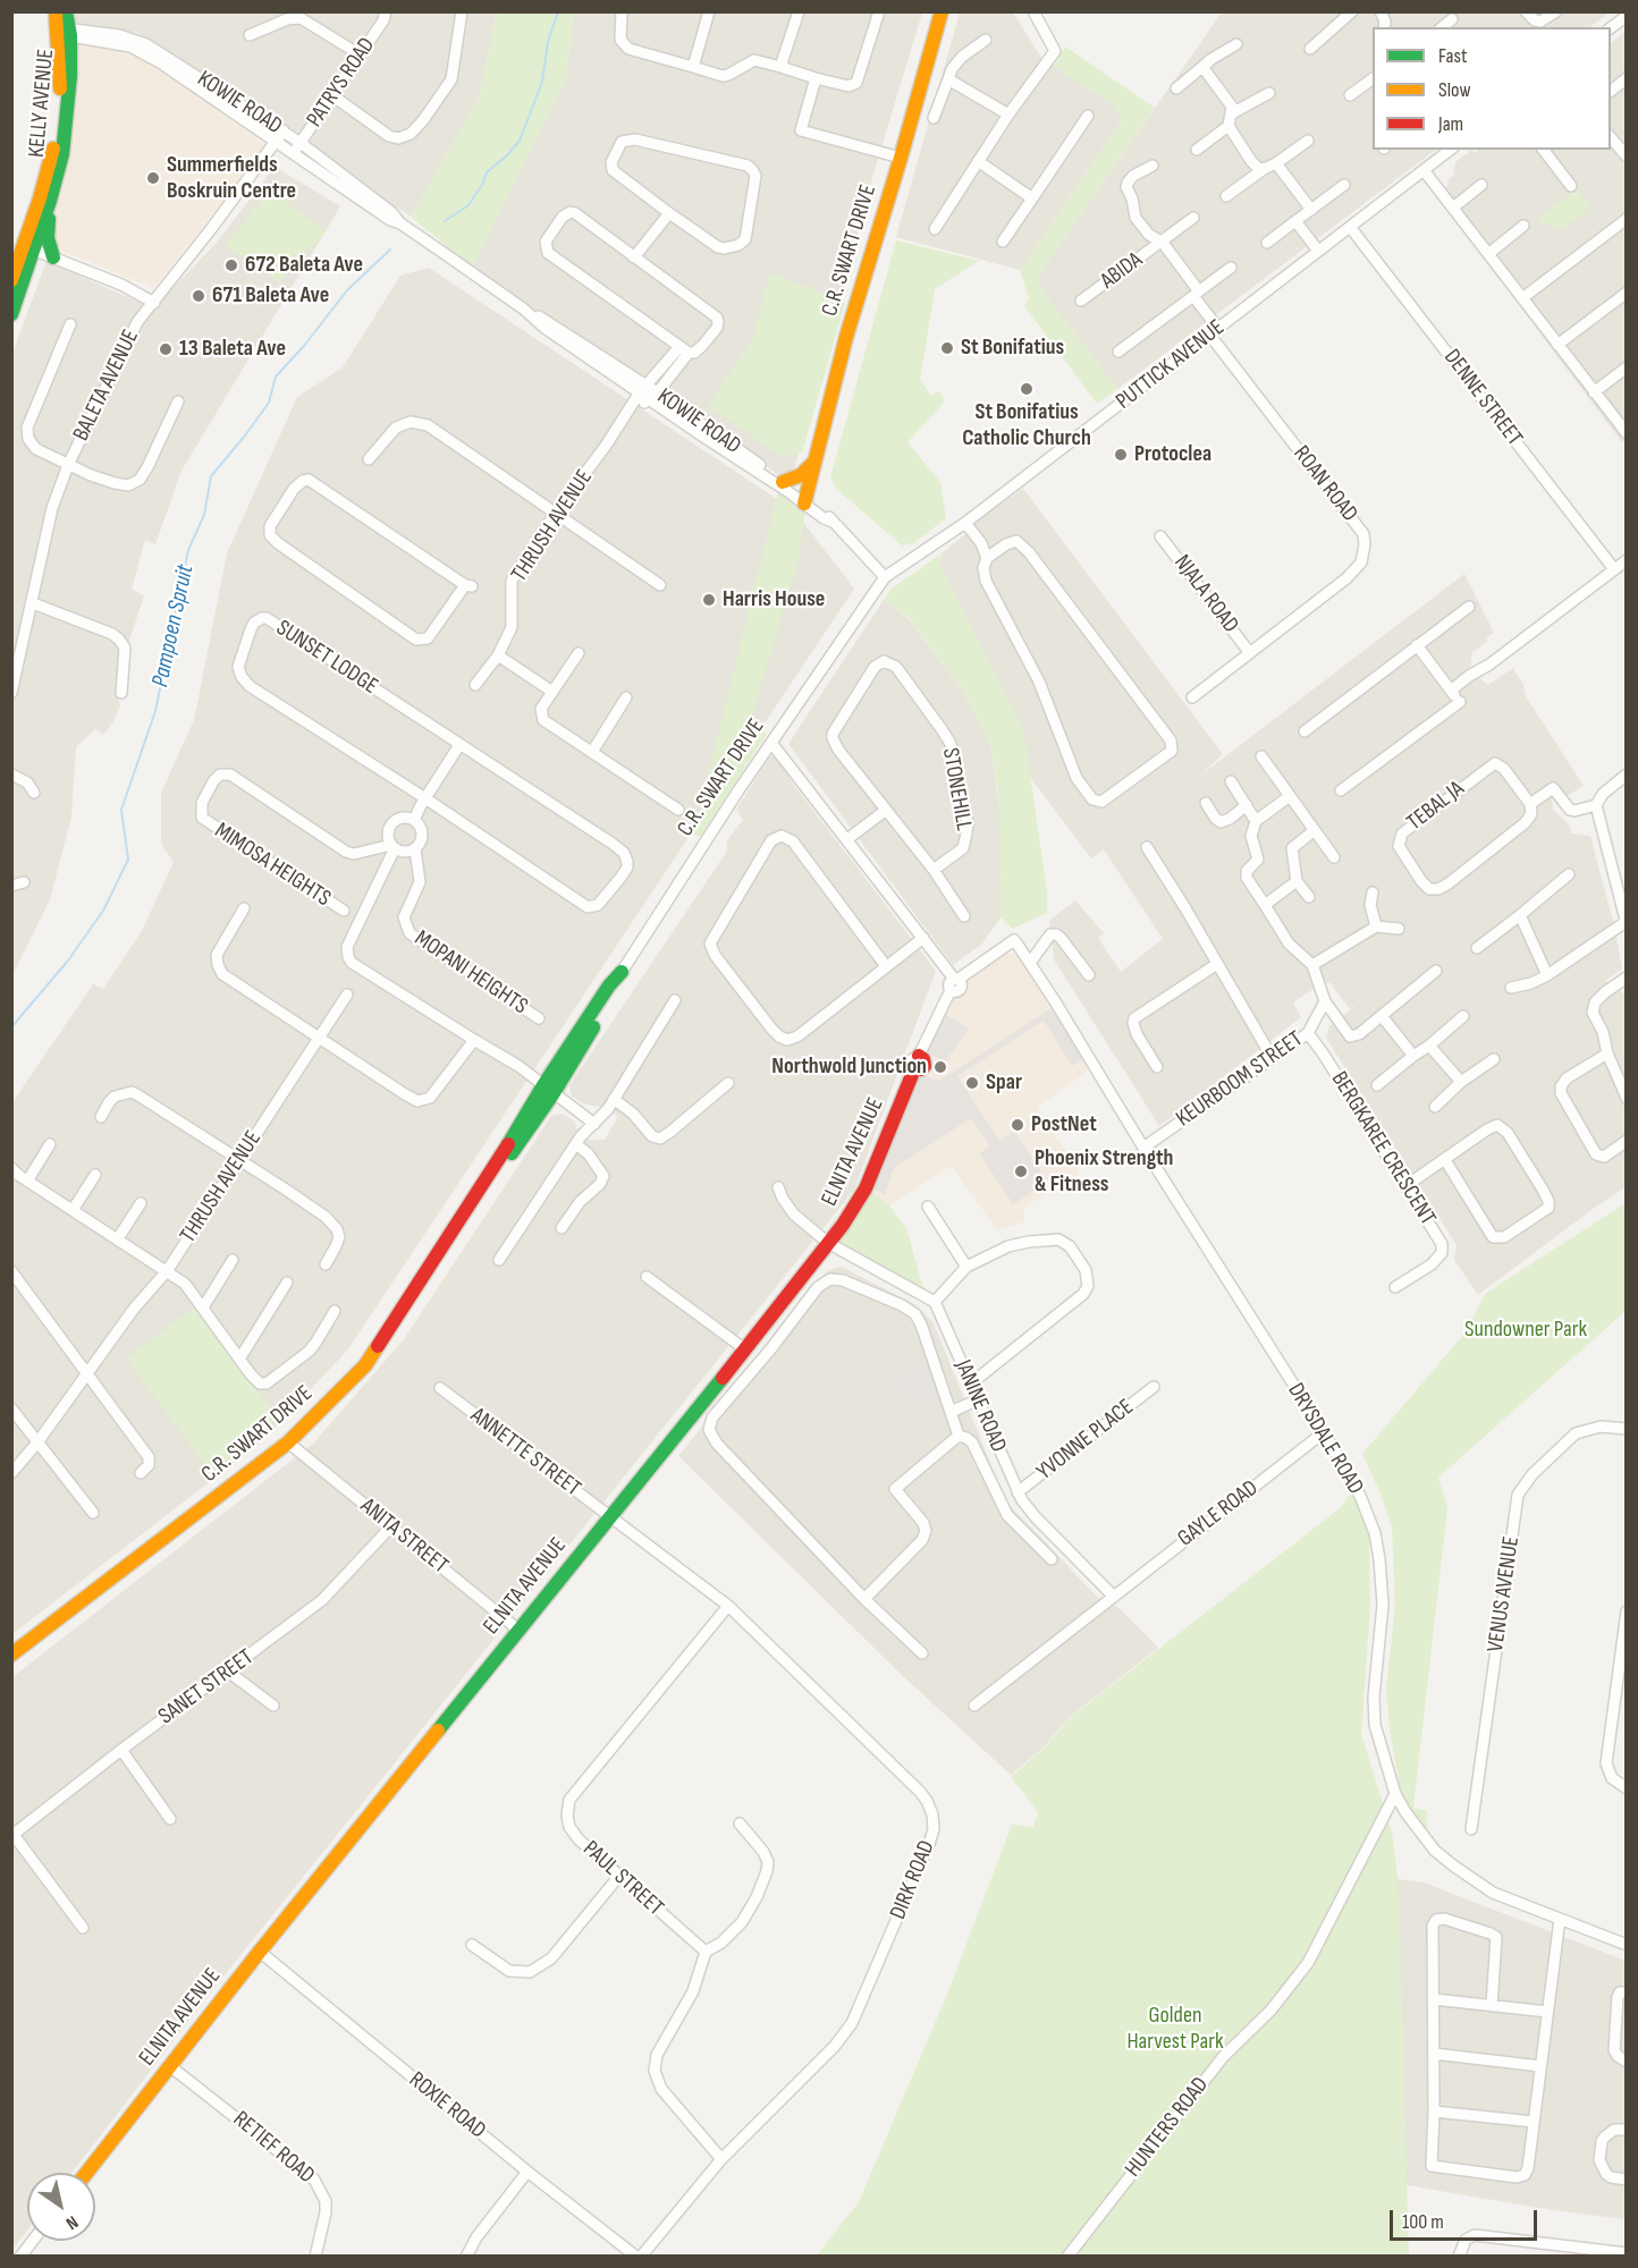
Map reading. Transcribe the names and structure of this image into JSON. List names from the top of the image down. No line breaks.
{"streets":{"street":["PATRYS ROAD","KELLY AVENUE","KOWIE ROAD","C.R. SWART DRIVE","ABIDA","PUTTICK AVENUE","BALETA AVENUE","DENNE STREET","ROAN ROAD","THRUSH AVENUE","NJALA ROAD","SUNSET LODGE","STONEHILL","TEBAL JA","MIMOSA HEIGHTS","MOPANI HEIGHTS","KEURBOOM STREET","BERGKAREE CRESCENT","ELNITA AVENUE","JANINE ROAD","DRYSDALE ROAD","YVONNE PLACE","ANNETTE STREET","GAYLE ROAD","ANITA STREET","VENUS AVENUE","SANET STREET","PAUL STREET","DIRK ROAD","ROXIE ROAD","HUNTERS ROAD","RETIEF ROAD"]},"crossings":[["PATRYS ROAD","KOWIE ROAD"],["KELLY AVENUE","KOWIE ROAD"],["KOWIE ROAD","C.R. SWART DRIVE"],["KOWIE ROAD","PUTTICK AVENUE"],["KOWIE ROAD","BALETA AVENUE"],["KOWIE ROAD","THRUSH AVENUE"],["C.R. SWART DRIVE","PUTTICK AVENUE"],["C.R. SWART DRIVE","ANITA STREET"],["ABIDA","PUTTICK AVENUE"],["ABIDA","ROAN ROAD"],["PUTTICK AVENUE","DENNE STREET"],["PUTTICK AVENUE","ROAN ROAD"],["ROAN ROAD","NJALA ROAD"],["MIMOSA HEIGHTS","MOPANI HEIGHTS"],["KEURBOOM STREET","BERGKAREE CRESCENT"],["KEURBOOM STREET","DRYSDALE ROAD"],["ELNITA AVENUE","DRYSDALE ROAD"],["ELNITA AVENUE","ANNETTE STREET"],["ELNITA AVENUE","ANITA STREET"],["ELNITA AVENUE","DIRK ROAD"],["ELNITA AVENUE","ROXIE ROAD"],["ELNITA AVENUE","RETIEF ROAD"],["JANINE ROAD","YVONNE PLACE"],["JANINE ROAD","GAYLE ROAD"],["DRYSDALE ROAD","GAYLE ROAD"],["DRYSDALE ROAD","HUNTERS ROAD"],["ANNETTE STREET","DIRK ROAD"],["ANITA STREET","SANET STREET"],["PAUL STREET","DIRK ROAD"],["DIRK ROAD","ROXIE ROAD"]],"water":["Pampoen Spruit"],"parks":["Sundowner Park","Golden Harvest Park"],"places":["Summerfields Boskruin Centre","672 Baleta Ave","671 Baleta Ave","St Bonifatius","13 Baleta Ave","St Bonifatius Catholic Church","Protoclea","Harris House","Northwold Junction","Spar","PostNet","Phoenix Strength & Fitness"],"legend":["Fast","Slow","Jam"],"scale_bar":"100 m","north":"bottom right"}
